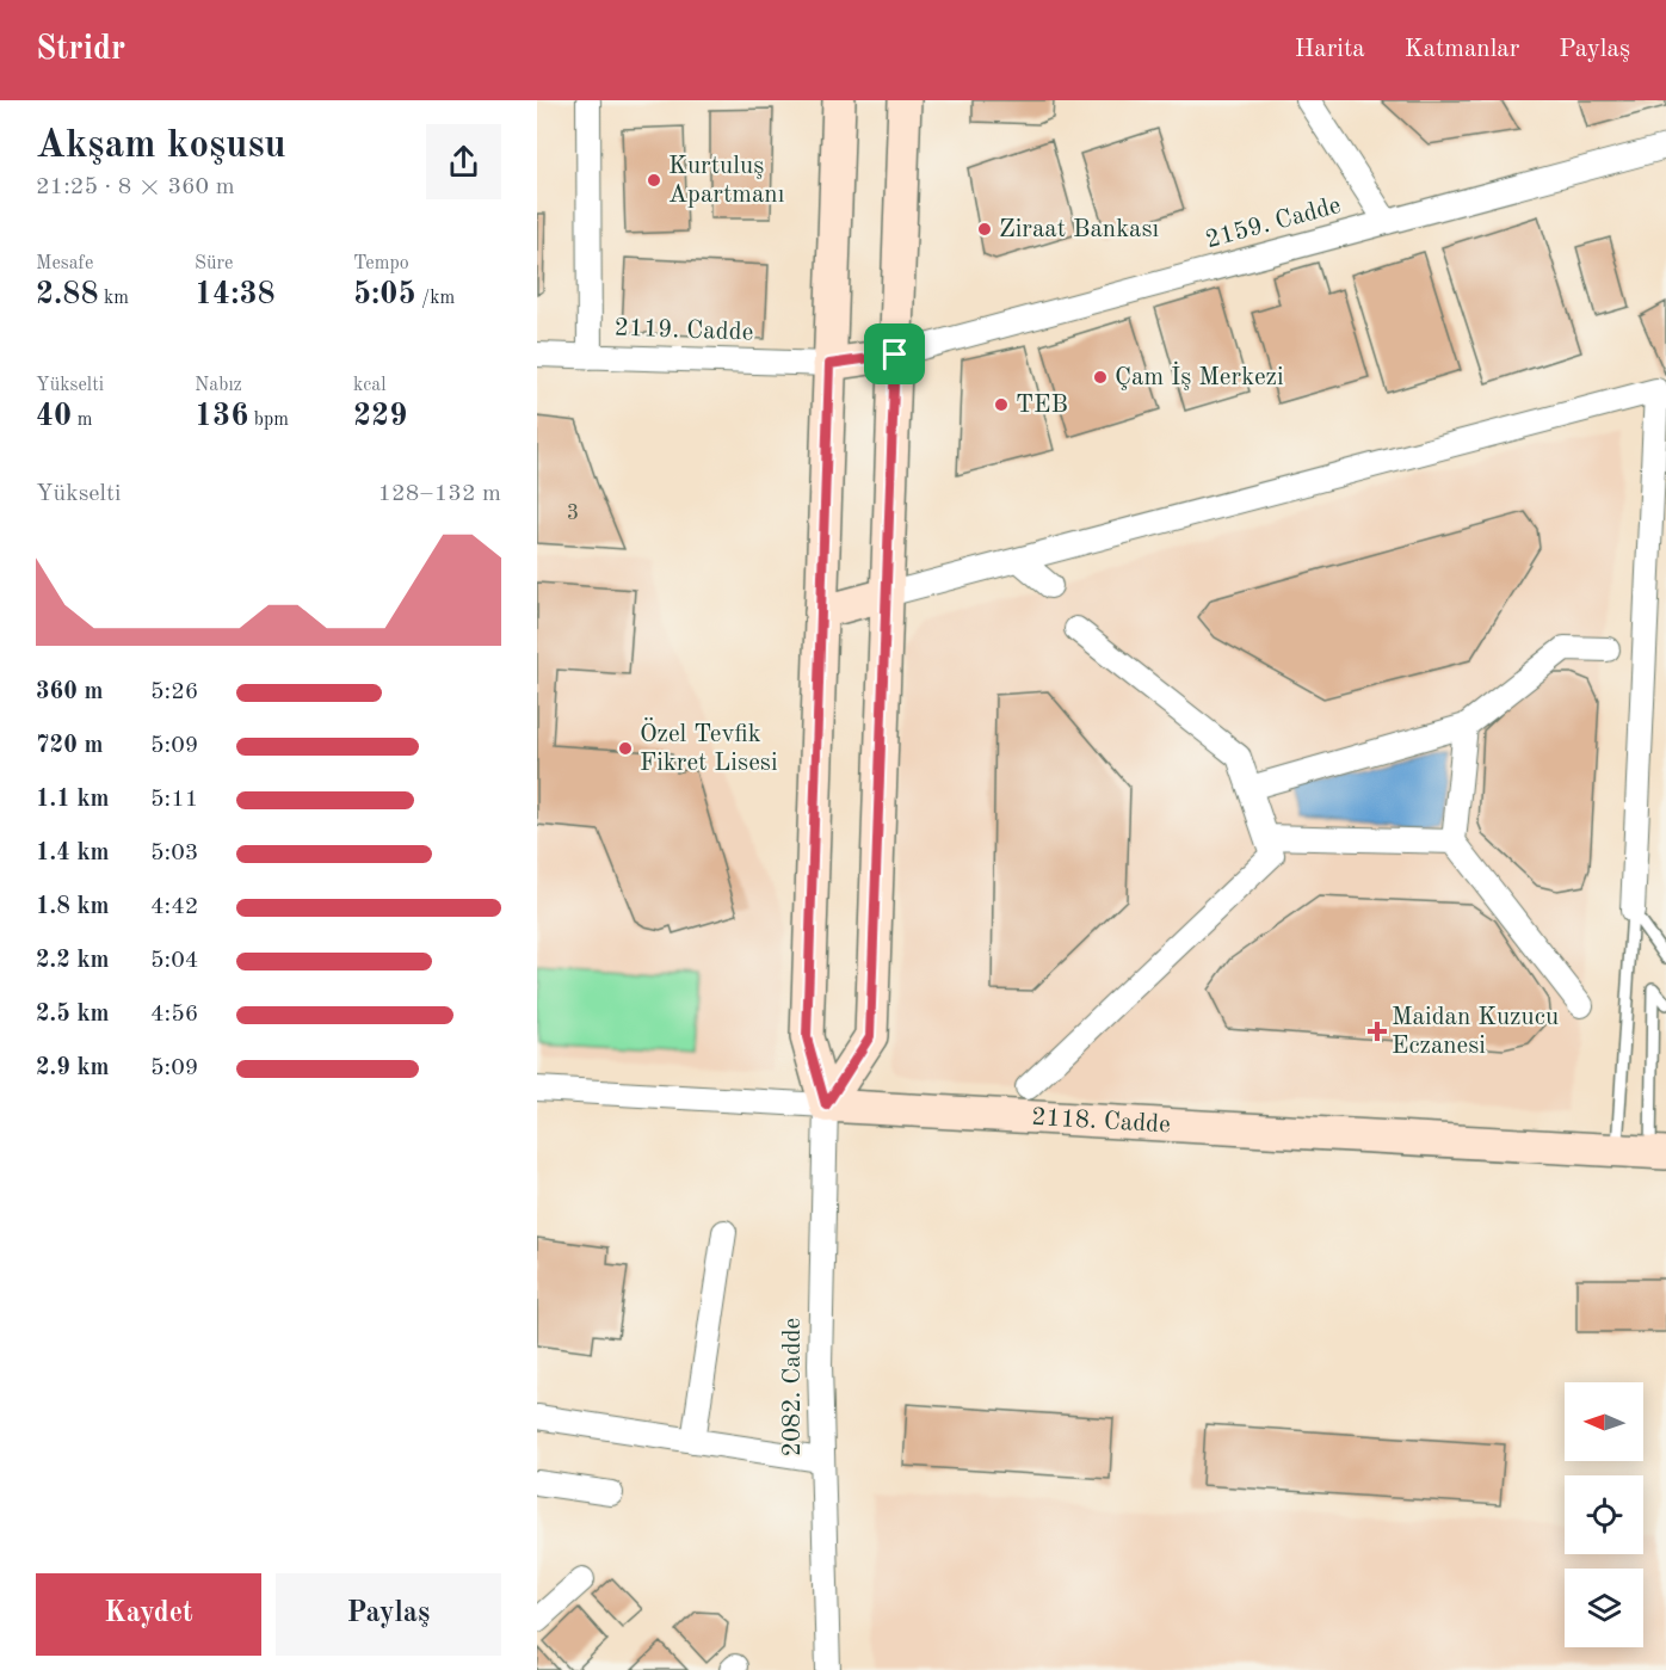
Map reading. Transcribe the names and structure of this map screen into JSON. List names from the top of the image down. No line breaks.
{"streets":{"street":["2159. Cadde","2119. Cadde","2118. Cadde","2082. Cadde"]},"crossings":[["2118. Cadde","2082. Cadde"]],"places":{"other":["Kurtuluş Apartmanı","Ziraat Bankası","Çam İş Merkezi","TEB","Özel Tevfik Fikret Lisesi"],"health":["Maidan Kuzucu Eczanesi"]},"house_numbers":["3"],"north":"left","page":{"header":"Stridr","nav":["Harita","Katmanlar","Paylaş"],"heading":["Akşam koşusu","21:25 · 8 × 360 m"],"stats":[["Mesafe","2.88 km"],["Süre","14:38"],["Tempo","5:05 /km"],["Yükselti","40 m"],["Nabız","136 bpm"],["kcal","229"]],"chart":["Yükselti","128–132 m"],"list":[{"name":"360 m","note":"5:26"},{"name":"720 m","note":"5:09"},{"name":"1.1 km","note":"5:11"},{"name":"1.4 km","note":"5:03"},{"name":"1.8 km","note":"4:42"},{"name":"2.2 km","note":"5:04"},{"name":"2.5 km","note":"4:56"},{"name":"2.9 km","note":"5:09"}],"buttons":["Kaydet","Paylaş"]}}
